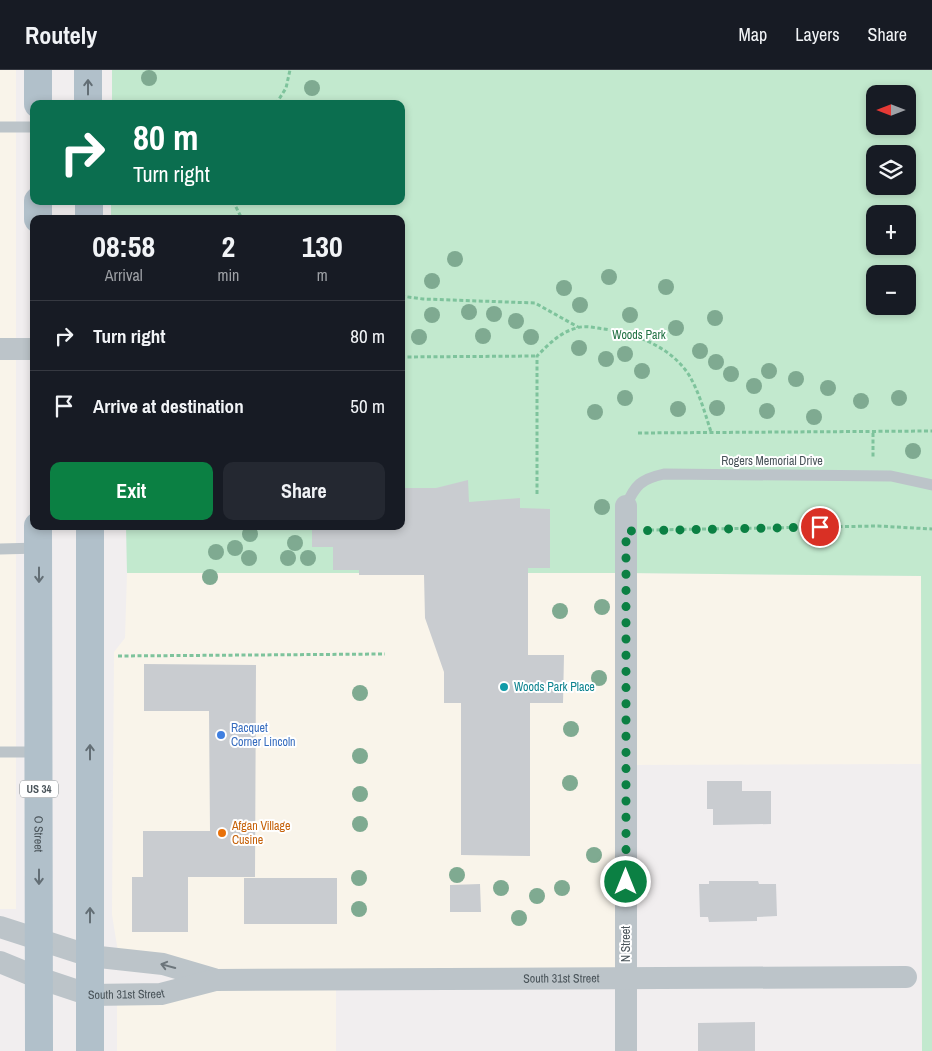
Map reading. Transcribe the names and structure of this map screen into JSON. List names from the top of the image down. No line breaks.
{"streets":{"main road":["US 34","O Street"],"street":["N Street","South 31st Street"],"lane":["Rogers Memorial Drive"]},"crossings":[["Rogers Memorial Drive","N Street"],["O Street","South 31st Street"],["N Street","South 31st Street"]],"parks":["Woods Park"],"places":["Woods Park Place","Racquet Corner Lincoln","Afgan Village Cusine"],"north":"left","page":{"header":"Routely","nav":["Map","Layers","Share"],"map_buttons":["+","−"],"turn":["80 m","Turn right"],"eta":["08:58","Arrival","2","min","130","m"],"list":[{"name":"Turn right","value":"80 m"},{"name":"Arrive at destination","value":"50 m"}],"buttons":["Exit","Share"]}}
